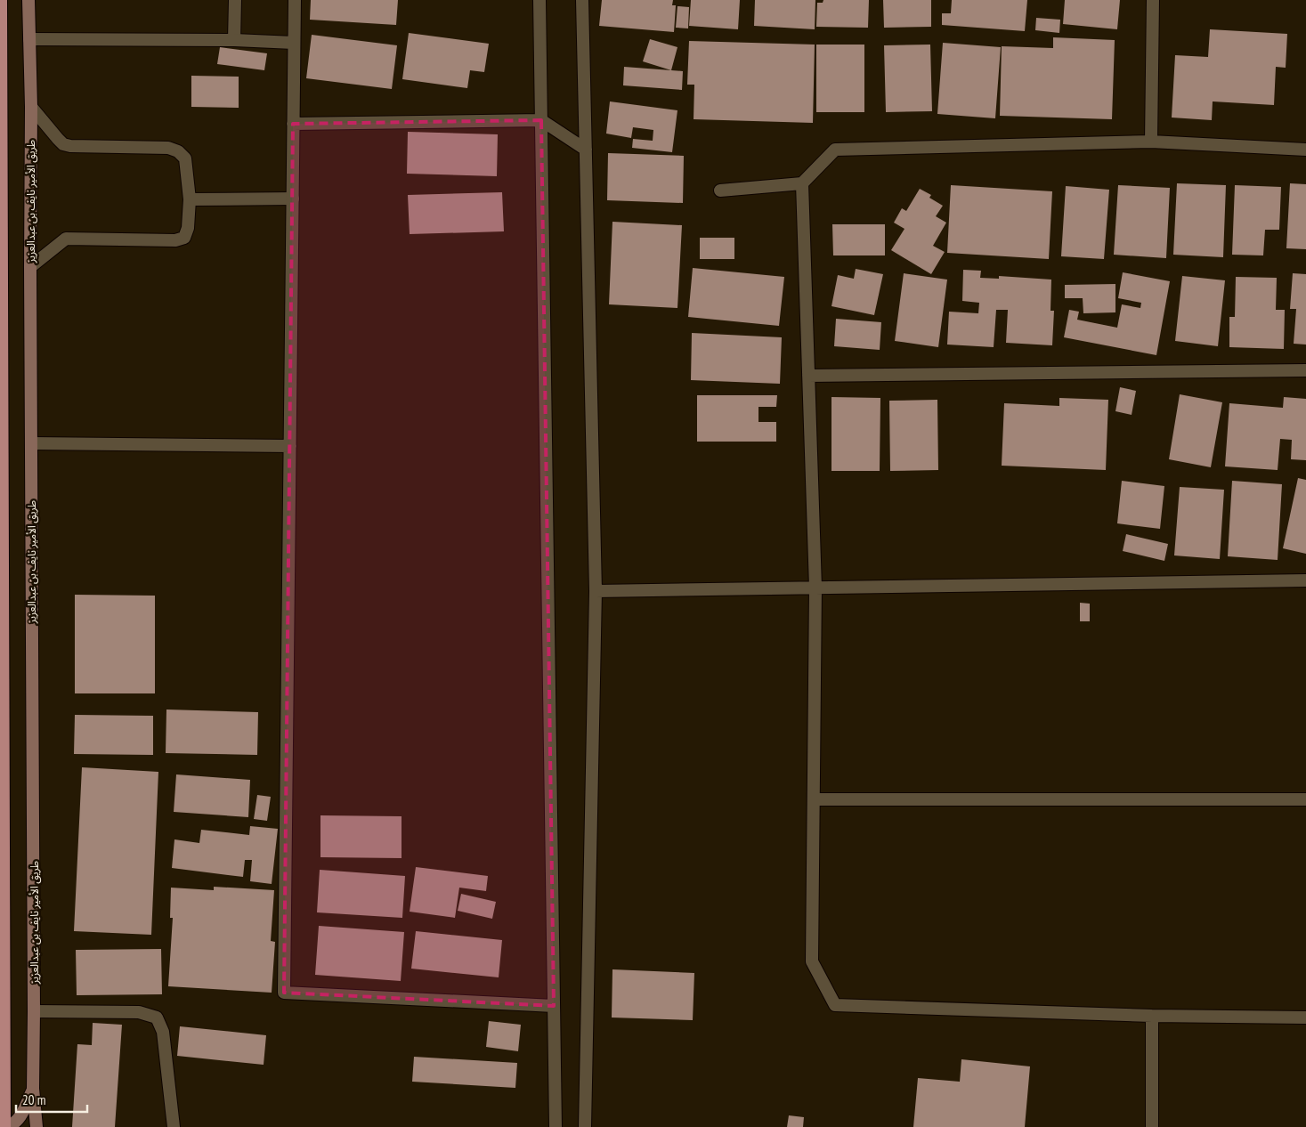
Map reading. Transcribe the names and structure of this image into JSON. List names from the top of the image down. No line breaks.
{"streets":{"main road":["طريق الأمير نايف بن عبدالعزيز"]},"scale_bar":"20 m"}
